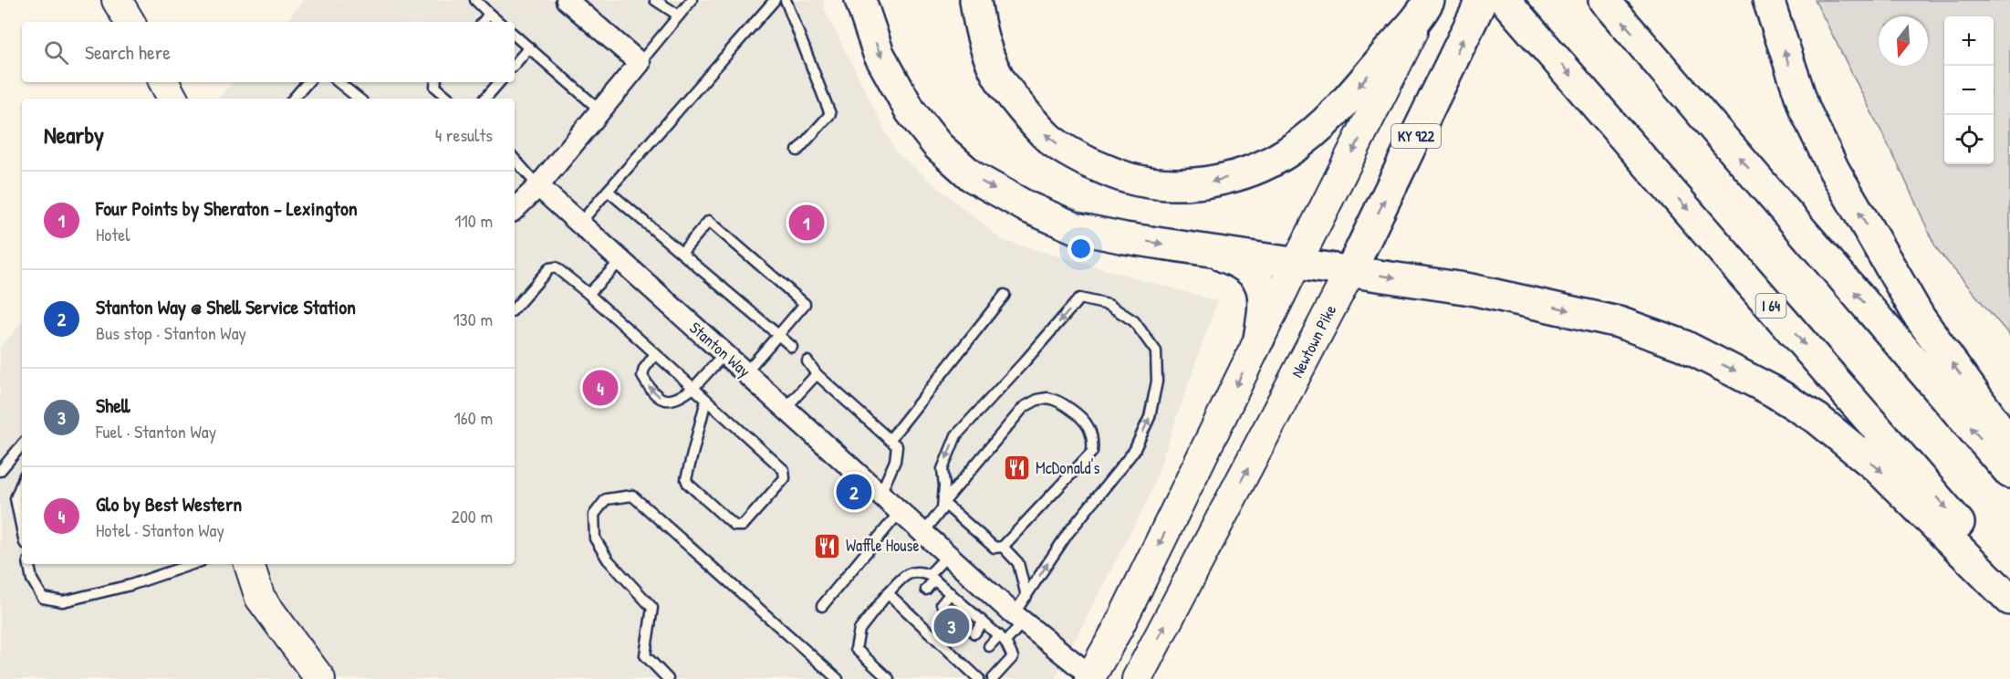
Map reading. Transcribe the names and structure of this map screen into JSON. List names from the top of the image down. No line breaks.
{"streets":{"highway":["KY 922","I 64","Newtown Pike"],"street":["Stanton Way"]},"crossings":[["KY 922","Stanton Way"]],"one_way":["Newtown Pike"],"places":{"restaurant":["McDonald's","Waffle House"]},"north":"bottom","page":{"map_buttons":["+","−"],"search":"Search here","heading":["Nearby","4 results"],"list":[{"mark":"1","name":"Four Points by Sheraton - Lexington","note":"Hotel","value":"110 m"},{"mark":"2","name":"Stanton Way @ Shell Service Station","note":"Bus stop · Stanton Way","value":"130 m"},{"mark":"3","name":"Shell","note":"Fuel · Stanton Way","value":"160 m"},{"mark":"4","name":"Glo by Best Western","note":"Hotel · Stanton Way","value":"200 m"}],"pins":["1","4","2","3"]}}
